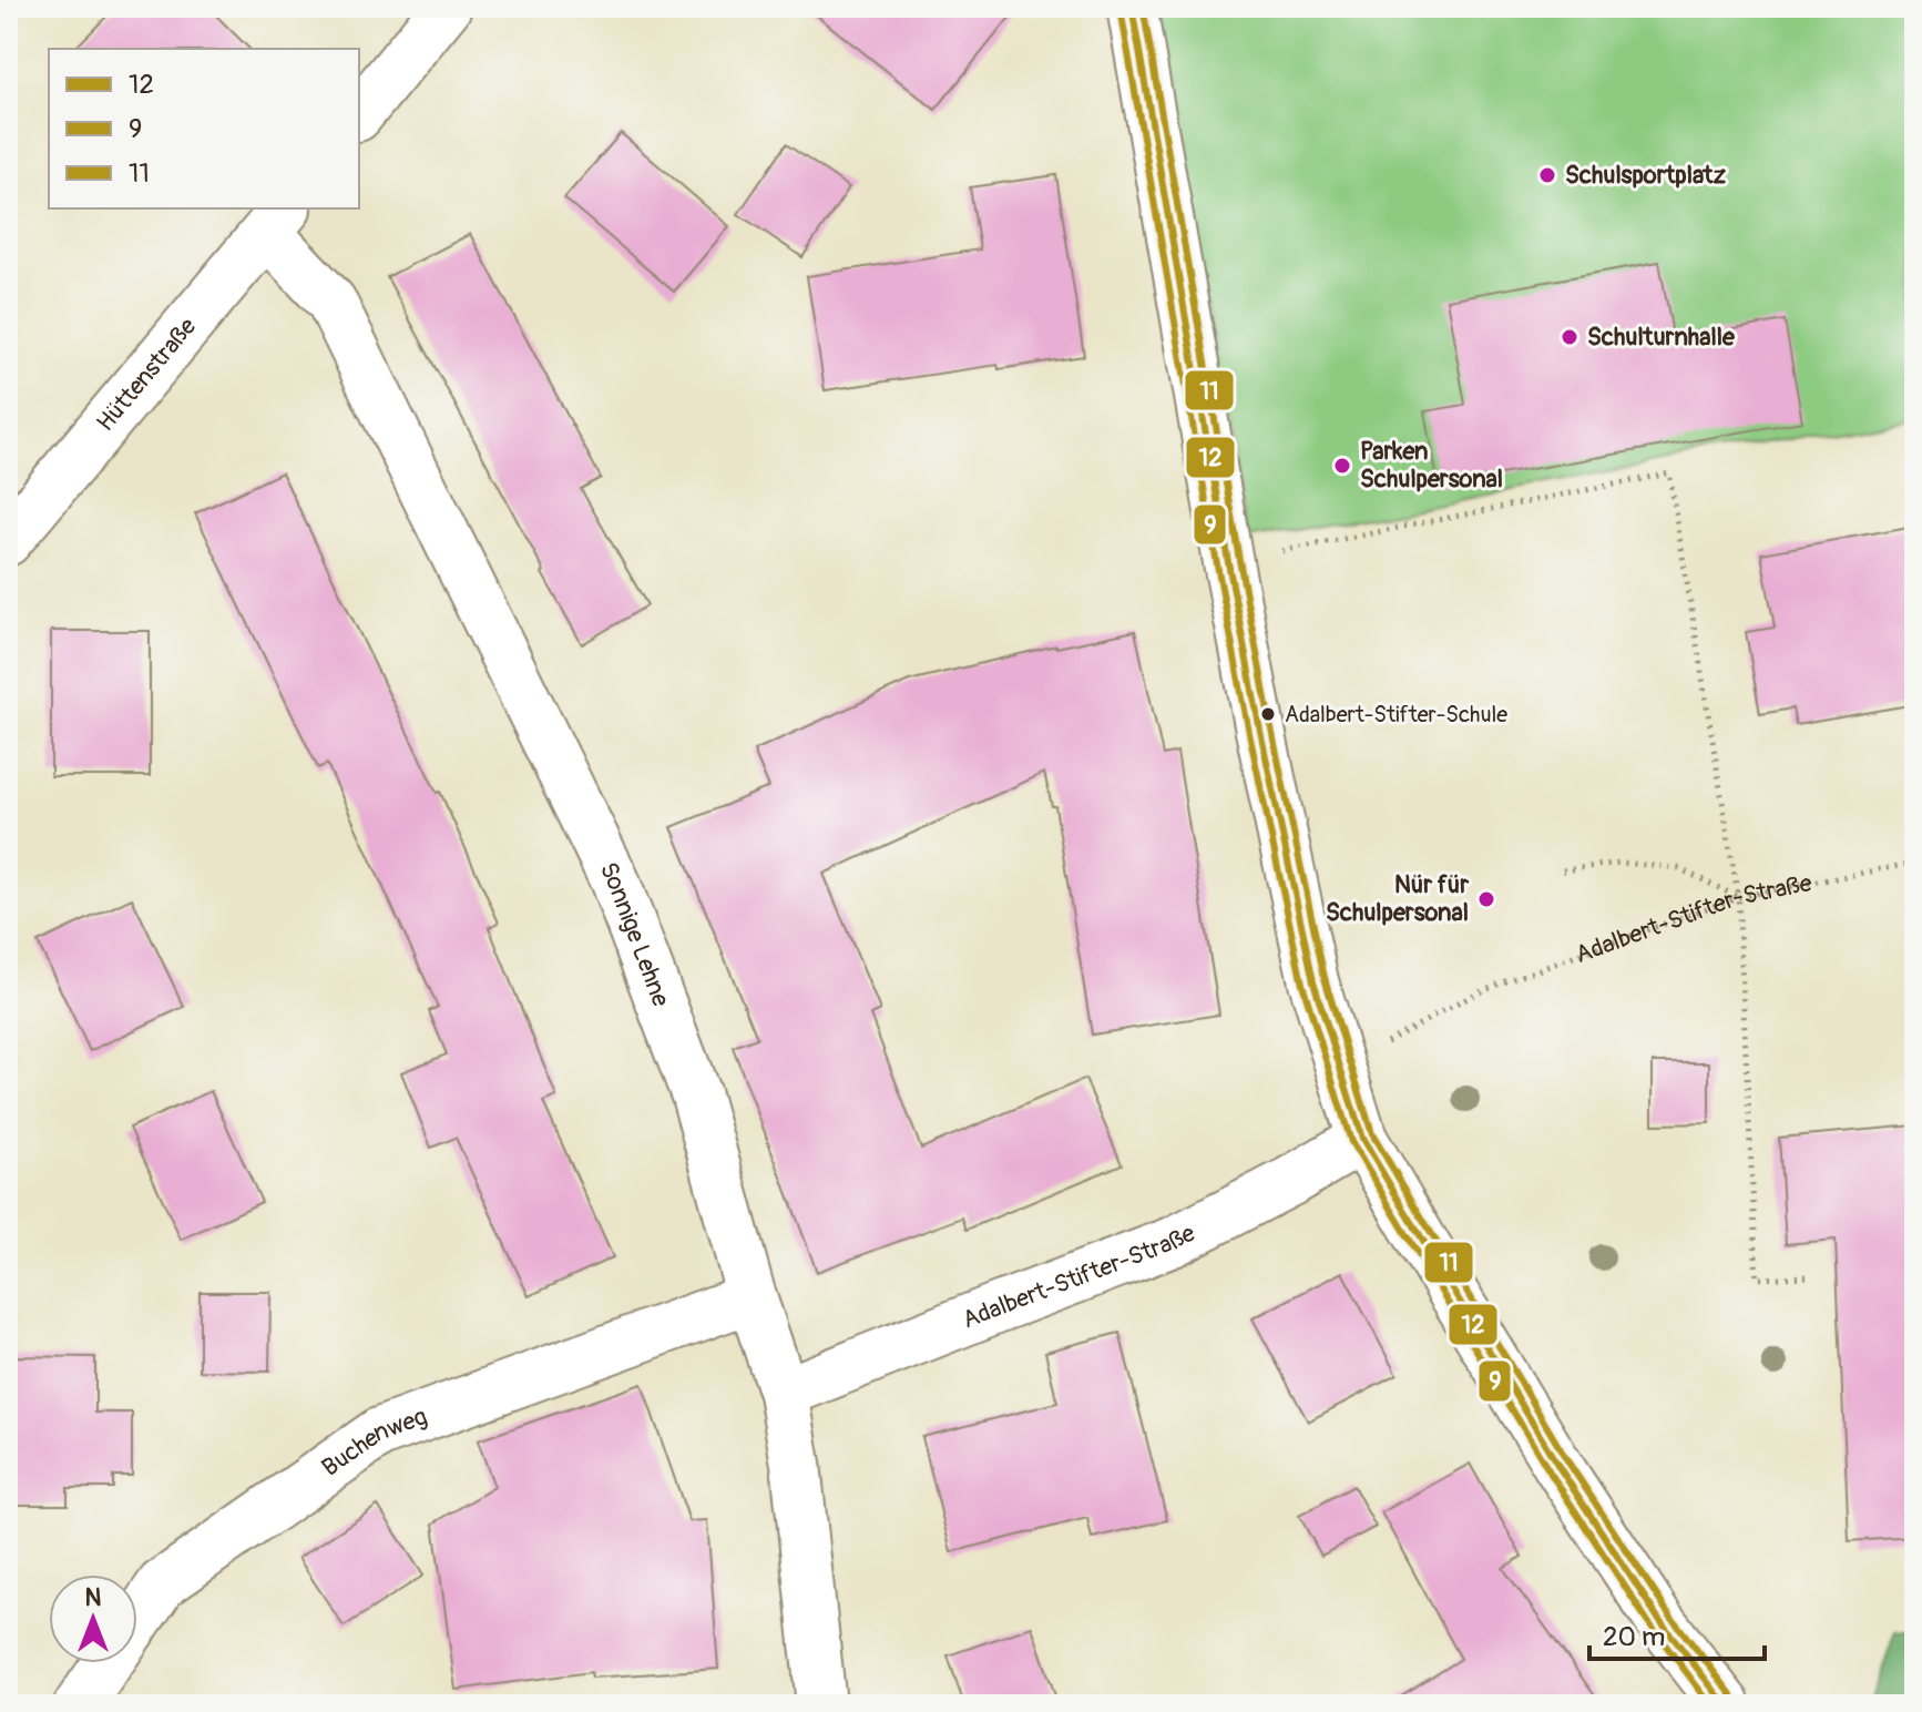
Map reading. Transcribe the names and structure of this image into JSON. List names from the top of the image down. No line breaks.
{"streets":{"street":["Hüttenstraße","Adalbert-Stifter-Straße","Sonnige Lehne","Buchenweg"]},"crossings":[["Hüttenstraße","Sonnige Lehne"],["Adalbert-Stifter-Straße","Sonnige Lehne"],["Sonnige Lehne","Buchenweg"]],"places":["Schulsportplatz","Schulturnhalle","Parken Schulpersonal","Adalbert-Stifter-Schule","Nür für Schulpersonal"],"lines":["transit line 12","transit line 11","transit line 9"],"legend":["12","9","11"],"scale_bar":"20 m","north":"top"}
